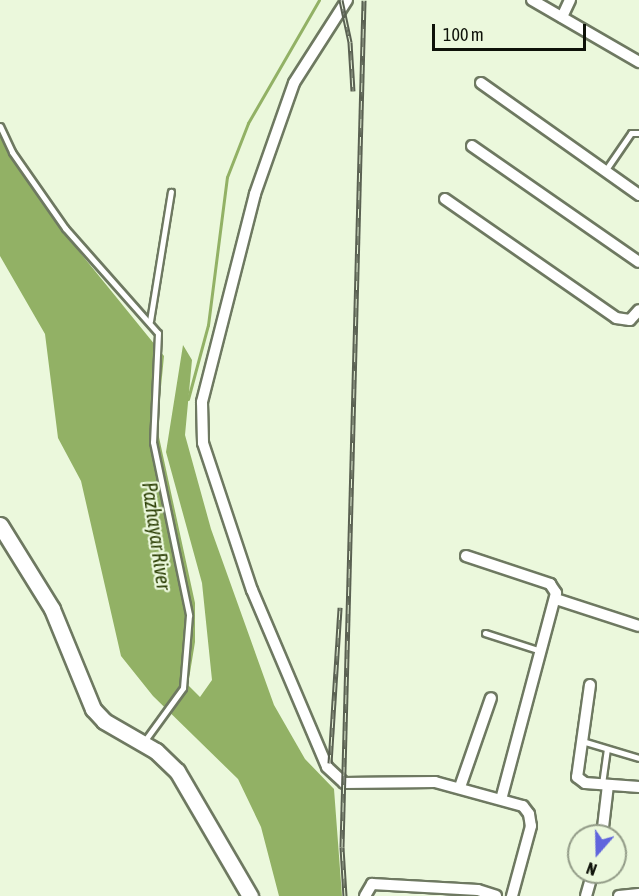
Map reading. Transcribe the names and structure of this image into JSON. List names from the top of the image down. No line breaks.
{"water":["Pazhayar River"],"scale_bar":"100 m","north":"bottom"}
